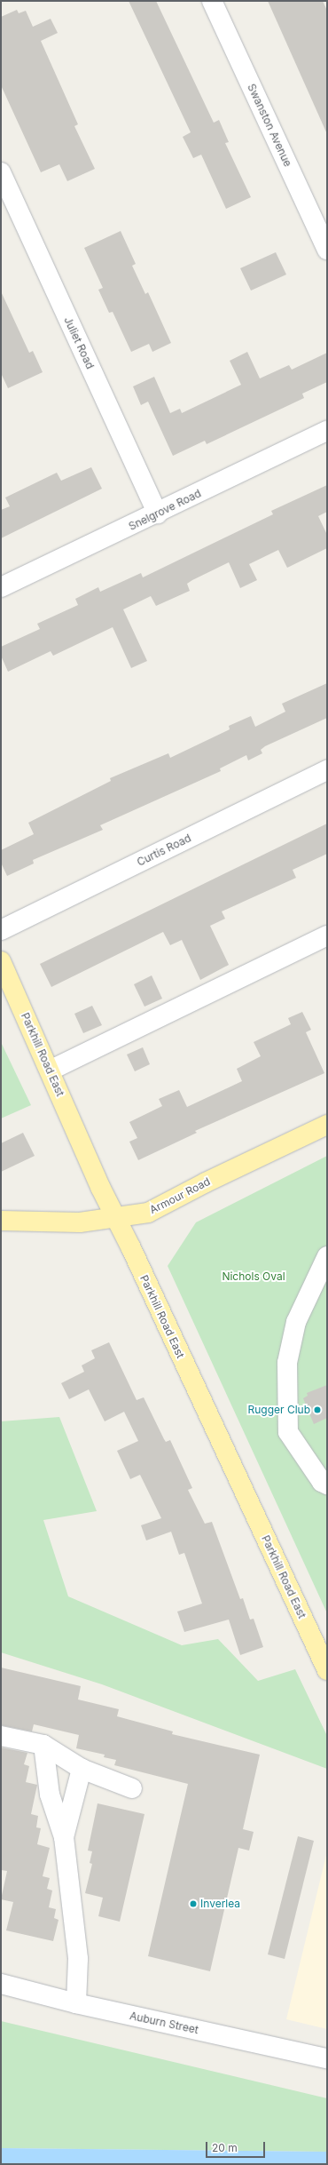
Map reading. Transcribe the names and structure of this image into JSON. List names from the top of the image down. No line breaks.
{"streets":{"main road":["Parkhill Road East","Armour Road"],"street":["Swanston Avenue","Juliet Road","Snelgrove Road","Curtis Road","Auburn Street"]},"crossings":[["Juliet Road","Snelgrove Road"],["Parkhill Road East","Armour Road"]],"parks":["Nichols Oval"],"places":["Rugger Club","Inverlea"],"scale_bar":"20 m"}
